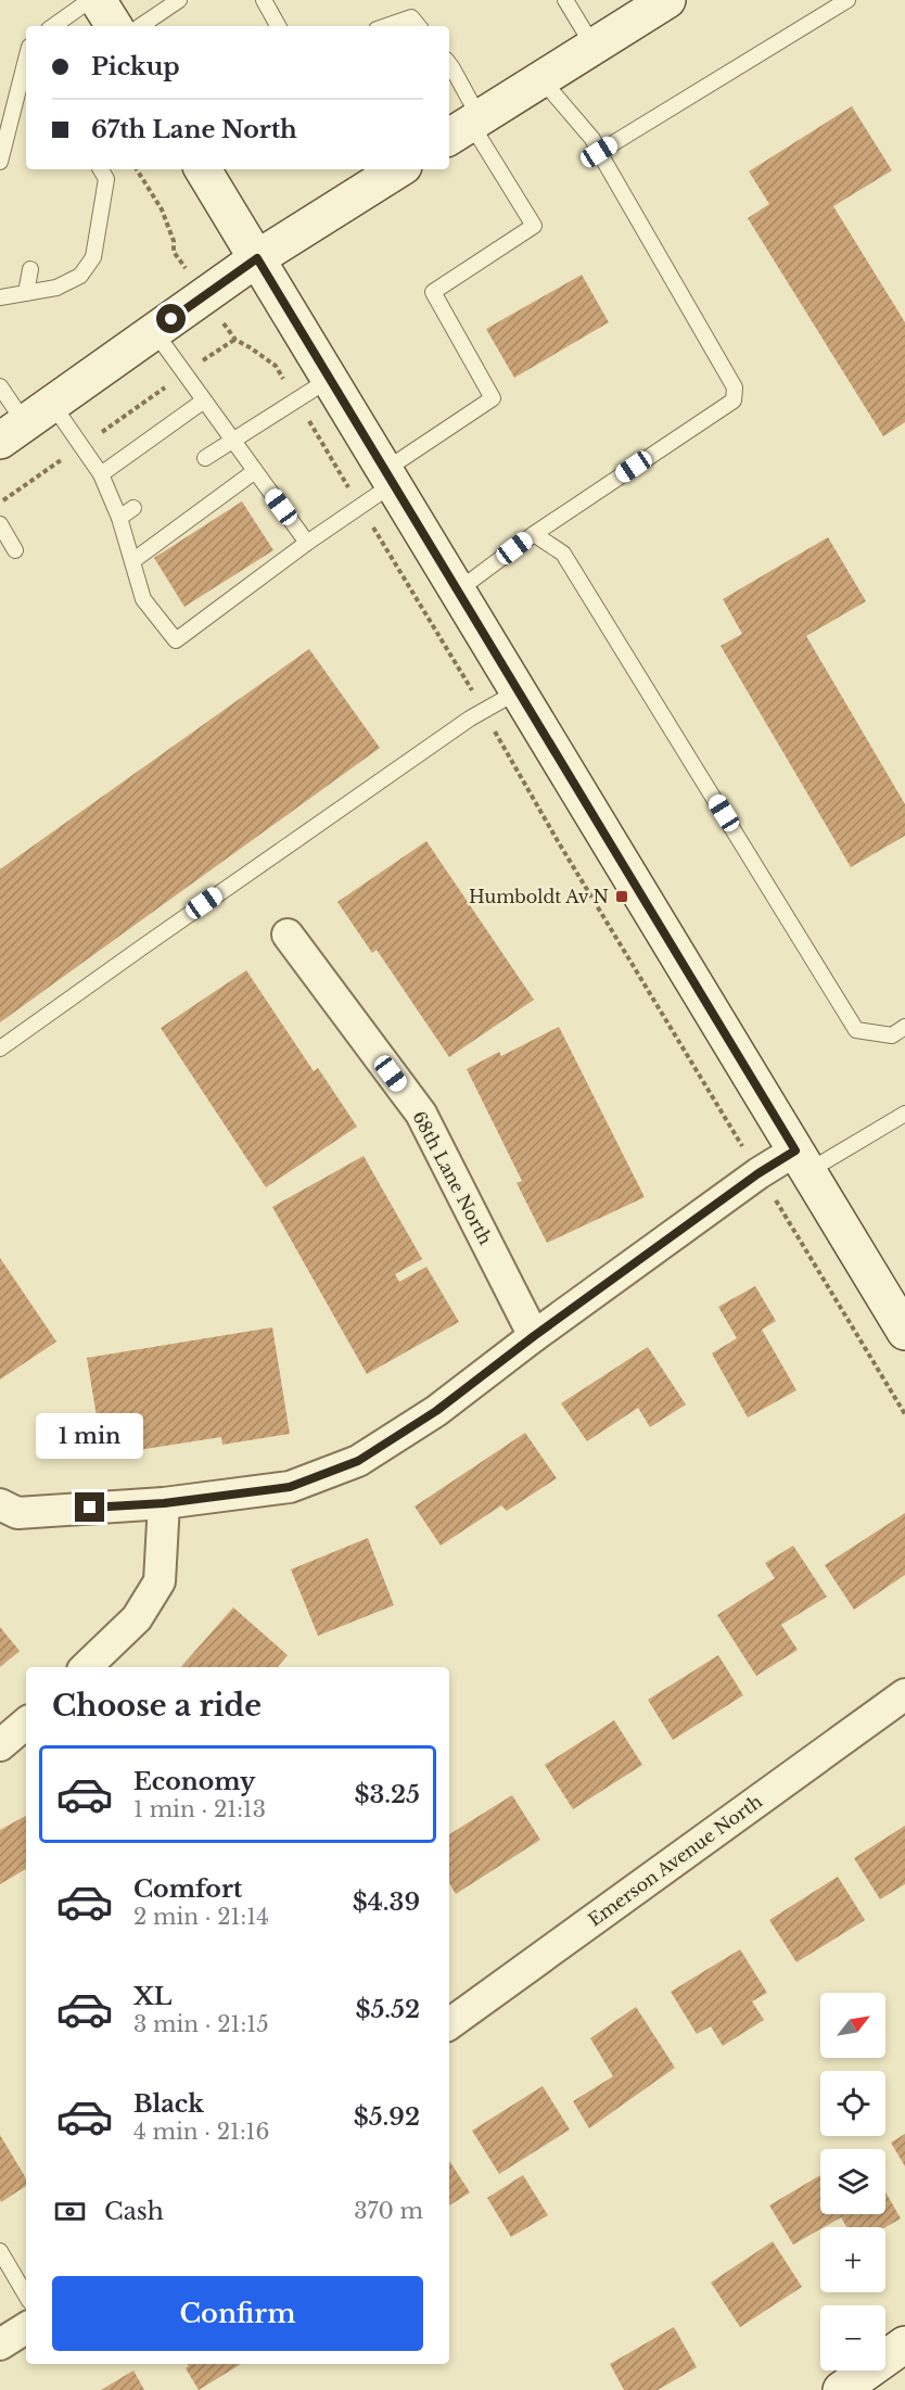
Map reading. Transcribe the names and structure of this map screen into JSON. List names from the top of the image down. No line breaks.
{"streets":{"street":["68th Lane North","Emerson Avenue North"]},"places":{"transit":["Humboldt Av N"]},"north":"top right","page":{"banner":["Pickup","67th Lane North"],"bubble":"1 min","heading":"Choose a ride","list":[{"name":"Economy","note":"1 min · 21:13","value":"$3.25"},{"name":"Comfort","note":"2 min · 21:14","value":"$4.39"},{"name":"XL","note":"3 min · 21:15","value":"$5.52"},{"name":"Black","note":"4 min · 21:16","value":"$5.92"}],"map_buttons":["+","−"],"pay":["Cash","370 m"],"buttons":"Confirm"}}
